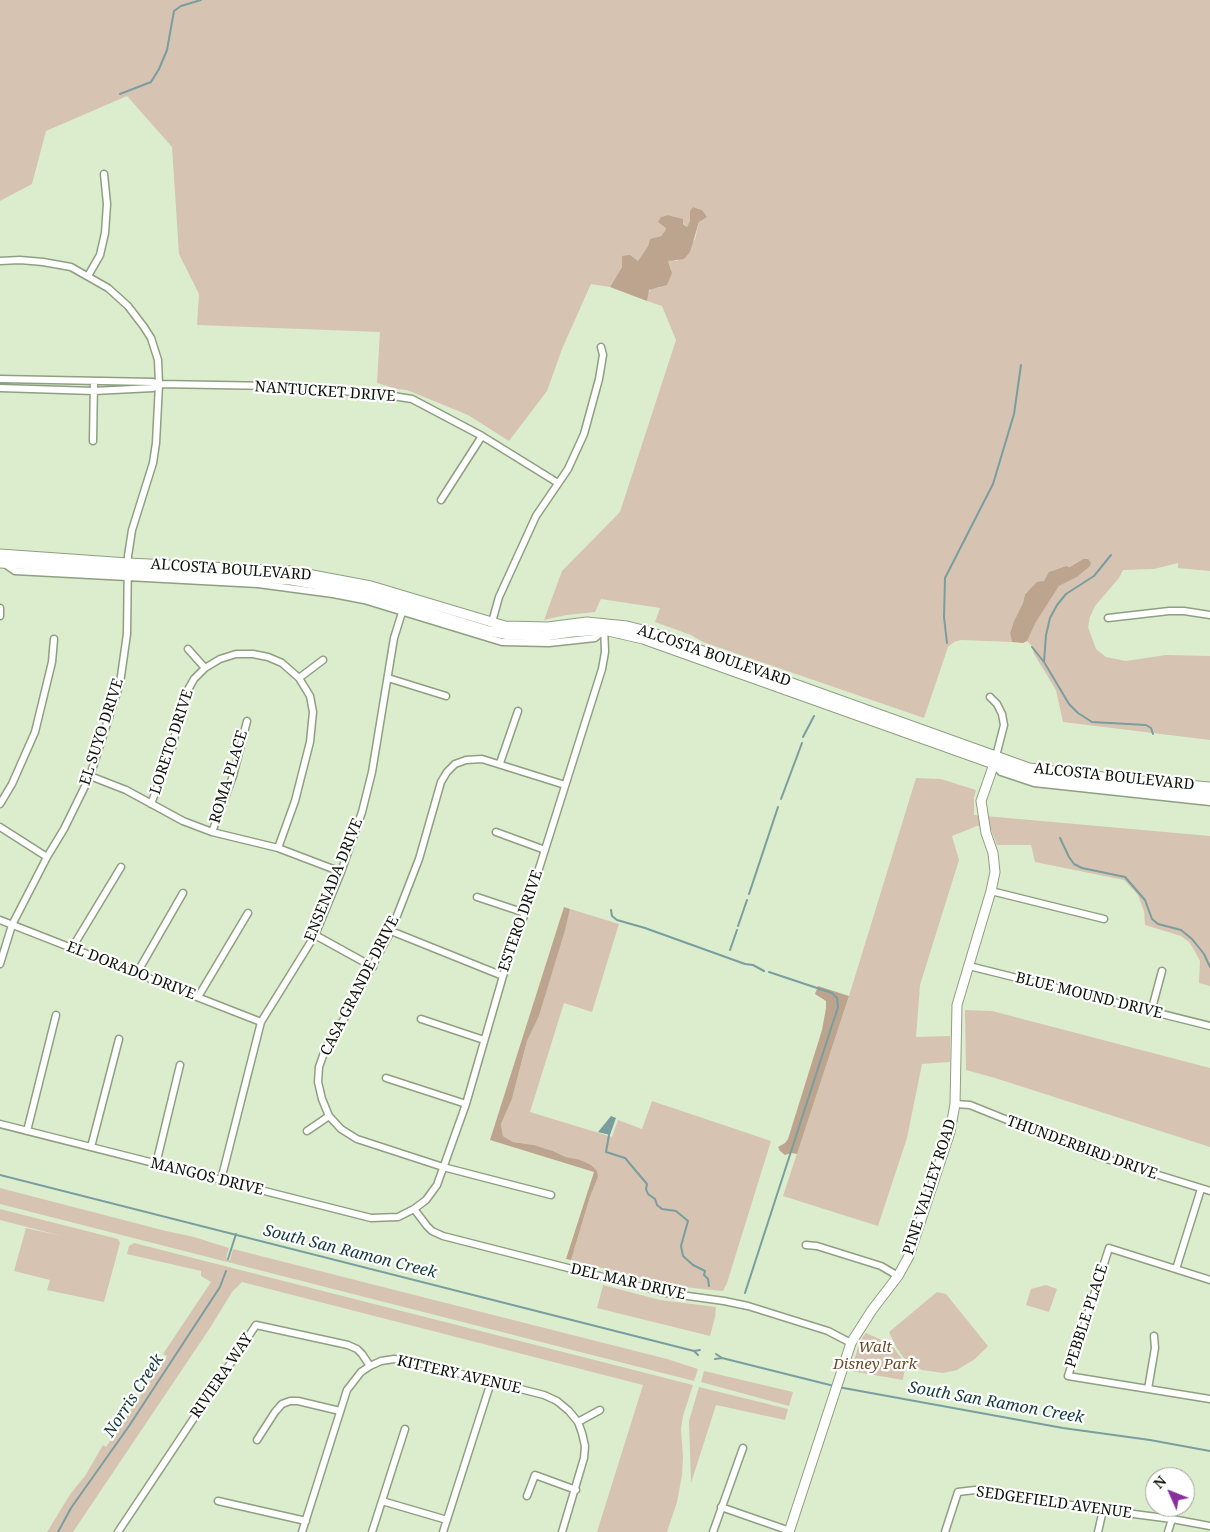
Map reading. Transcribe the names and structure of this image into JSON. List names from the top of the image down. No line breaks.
{"streets":{"main road":["ALCOSTA BOULEVARD","PINE VALLEY ROAD"],"street":["NANTUCKET DRIVE","EL SUYO DRIVE","LORETO DRIVE","ROMA PLACE","ENSENADA DRIVE","ESTERO DRIVE","EL DORADO DRIVE","CASA GRANDE DRIVE","BLUE MOUND DRIVE","THUNDERBIRD DRIVE","MANGOS DRIVE","DEL MAR DRIVE","PEBBLE PLACE","KITTERY AVENUE","RIVIERA WAY","SEDGEFIELD AVENUE"]},"crossings":[["NANTUCKET DRIVE","EL SUYO DRIVE"],["ALCOSTA BOULEVARD","EL SUYO DRIVE"],["ALCOSTA BOULEVARD","ENSENADA DRIVE"],["ALCOSTA BOULEVARD","ESTERO DRIVE"],["ALCOSTA BOULEVARD","PINE VALLEY ROAD"],["EL SUYO DRIVE","EL DORADO DRIVE"],["ENSENADA DRIVE","EL DORADO DRIVE"],["ENSENADA DRIVE","MANGOS DRIVE"],["ESTERO DRIVE","CASA GRANDE DRIVE"],["ESTERO DRIVE","MANGOS DRIVE"],["ESTERO DRIVE","DEL MAR DRIVE"],["BLUE MOUND DRIVE","PINE VALLEY ROAD"],["THUNDERBIRD DRIVE","PINE VALLEY ROAD"],["MANGOS DRIVE","DEL MAR DRIVE"],["PINE VALLEY ROAD","DEL MAR DRIVE"],["KITTERY AVENUE","RIVIERA WAY"]],"water":["South San Ramon Creek","Norris Creek"],"parks":["Walt Disney Park"],"north":"top left"}
